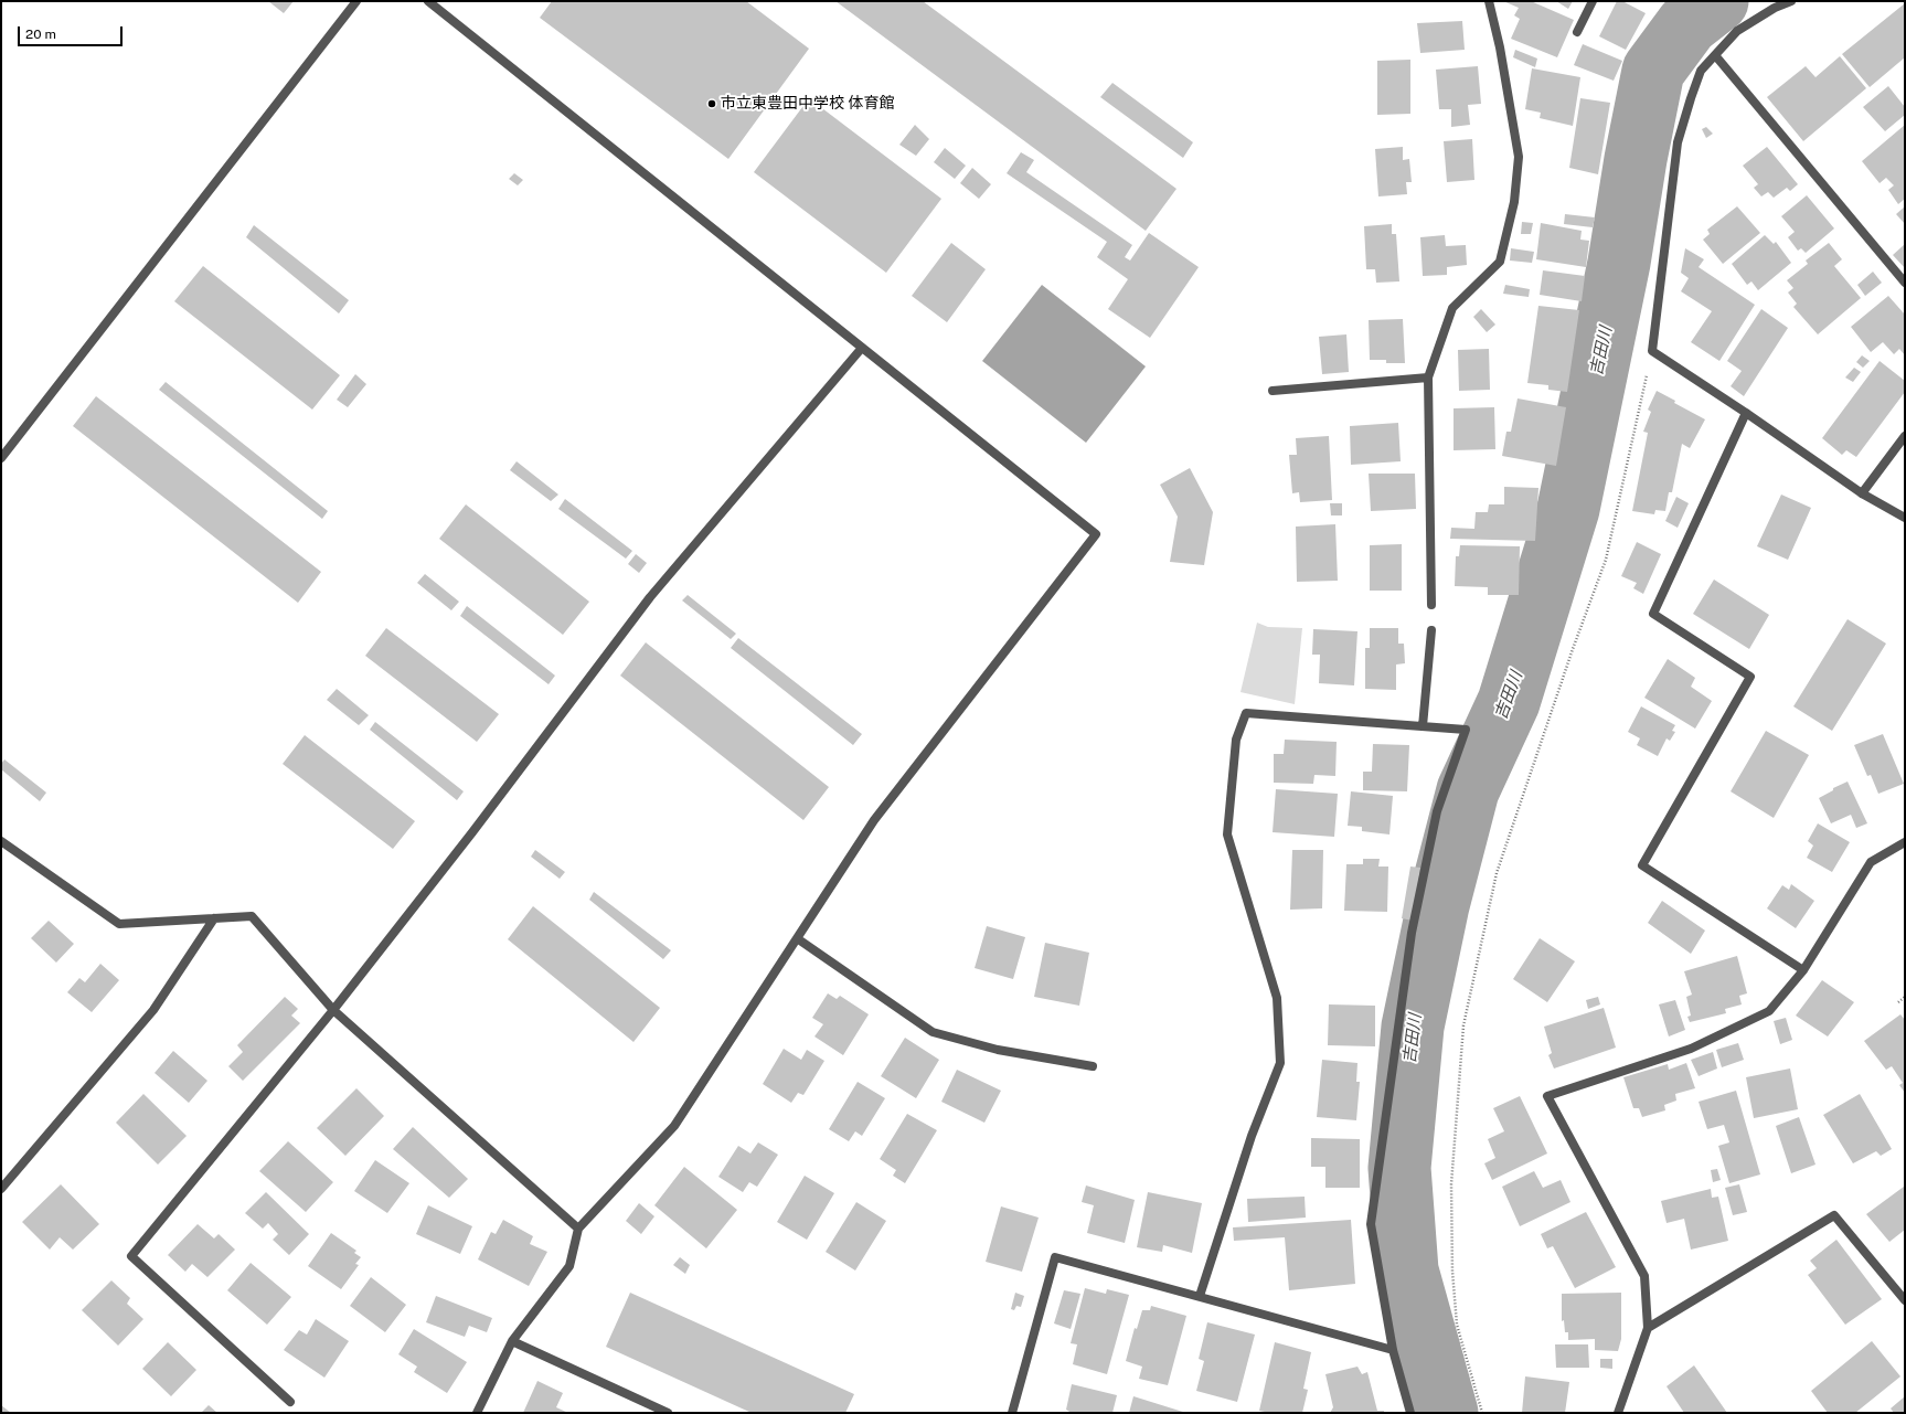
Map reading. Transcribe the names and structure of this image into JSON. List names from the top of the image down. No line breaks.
{"water":["吉田川"],"places":["市立東豊田中学校 体育館"],"scale_bar":"20 m"}
